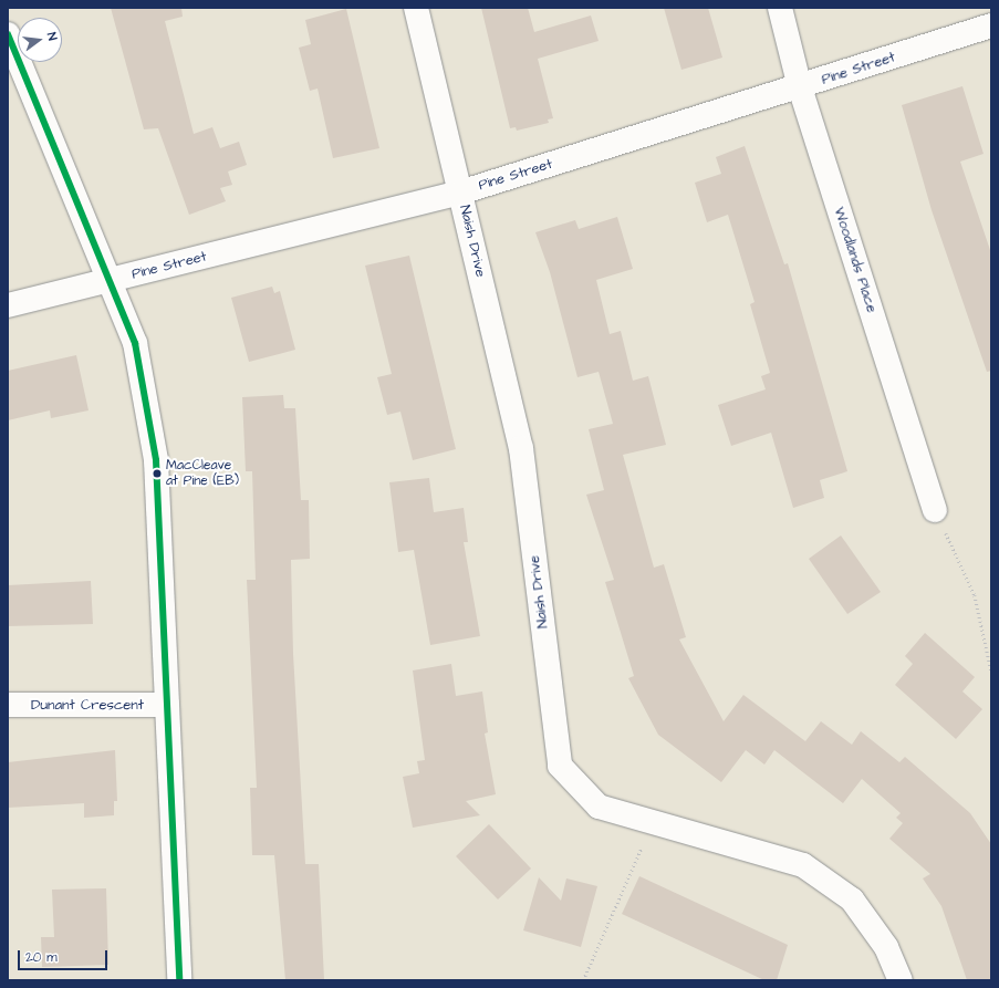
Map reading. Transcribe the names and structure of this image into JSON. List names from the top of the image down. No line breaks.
{"streets":{"street":["Pine Street","Naish Drive","Woodlands Place","Dunant Crescent"]},"crossings":[["Pine Street","Naish Drive"],["Pine Street","Woodlands Place"]],"places":["MacCleave at Pine (EB)"],"scale_bar":"20 m","north":"right"}
